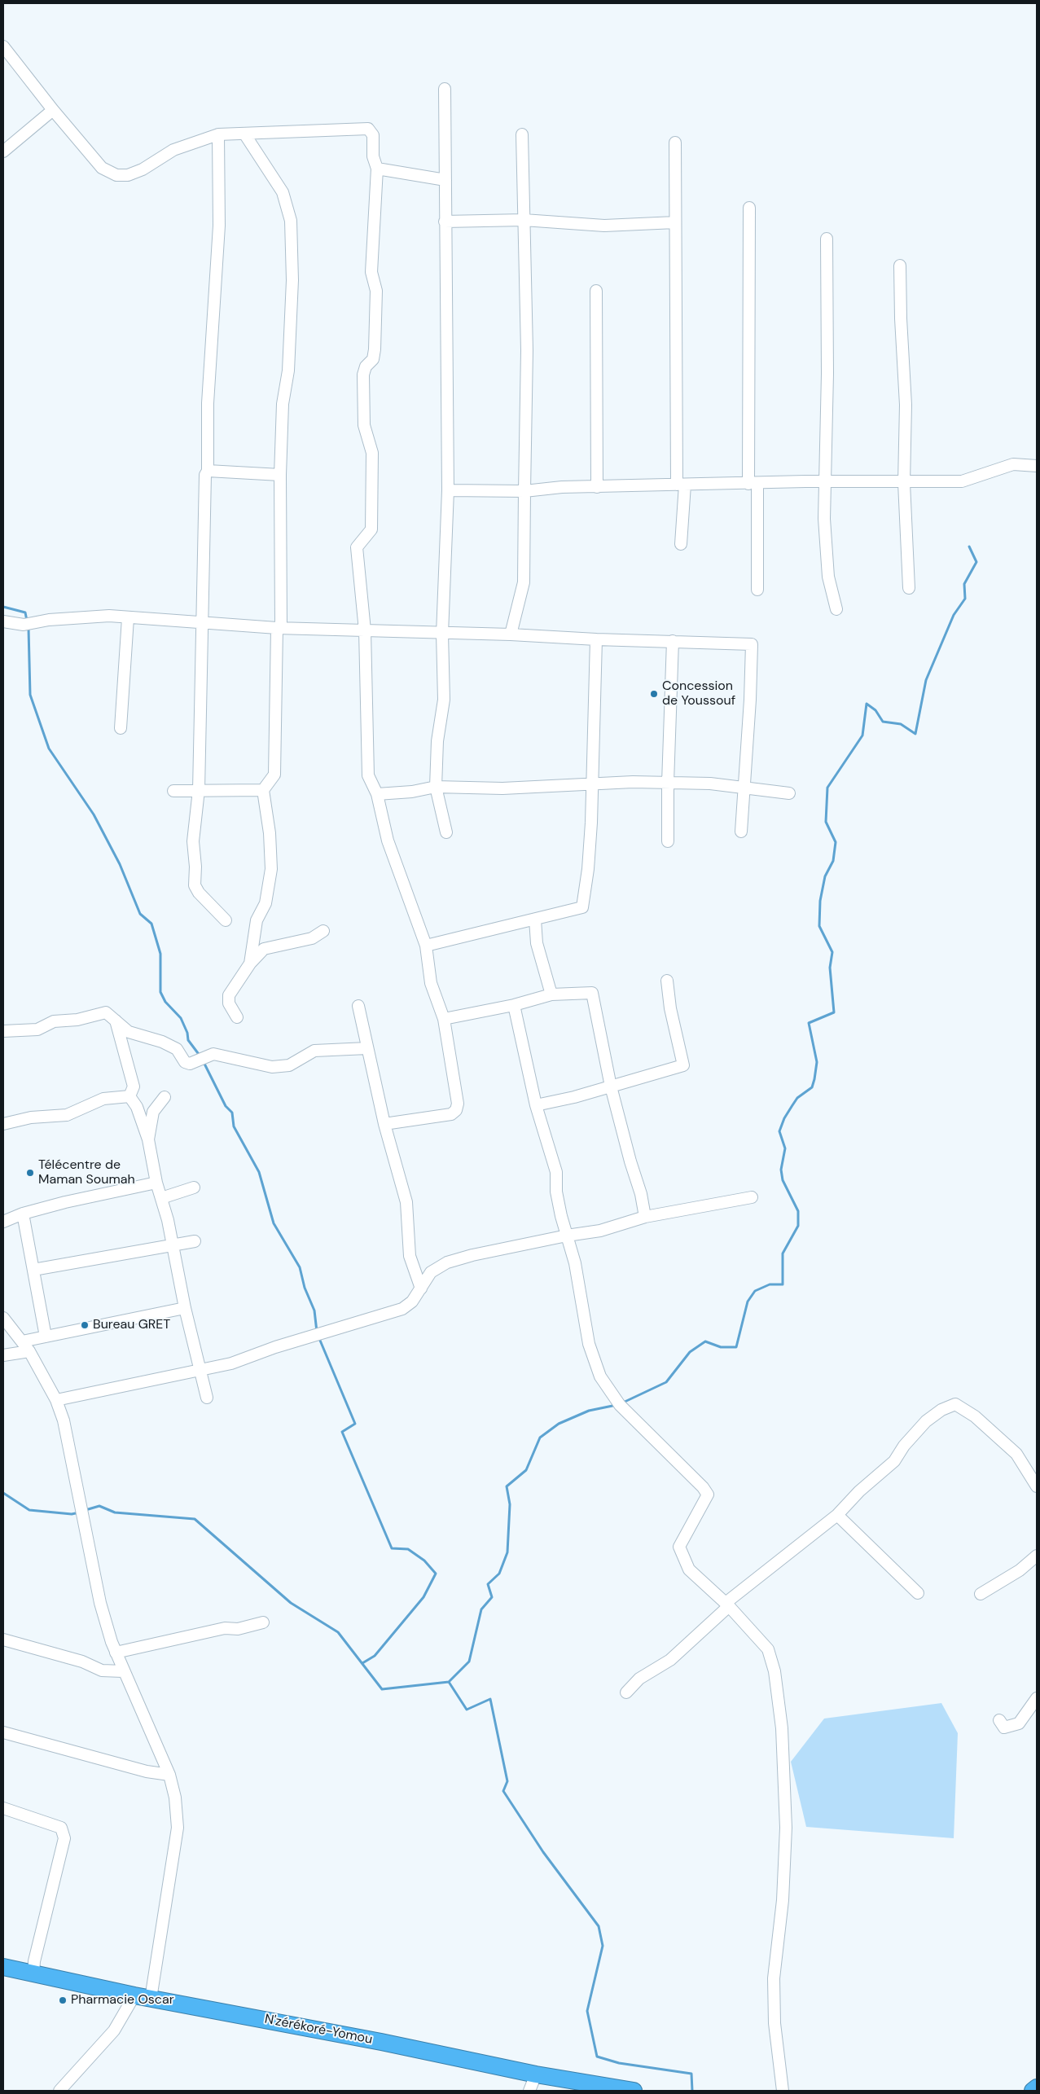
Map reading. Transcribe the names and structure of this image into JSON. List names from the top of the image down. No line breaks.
{"streets":{"highway":["N'zérékoré-Yomou"]},"places":["Concession de Youssouf","Télécentre de Maman Soumah","Bureau GRET","Pharmacie Oscar"]}
